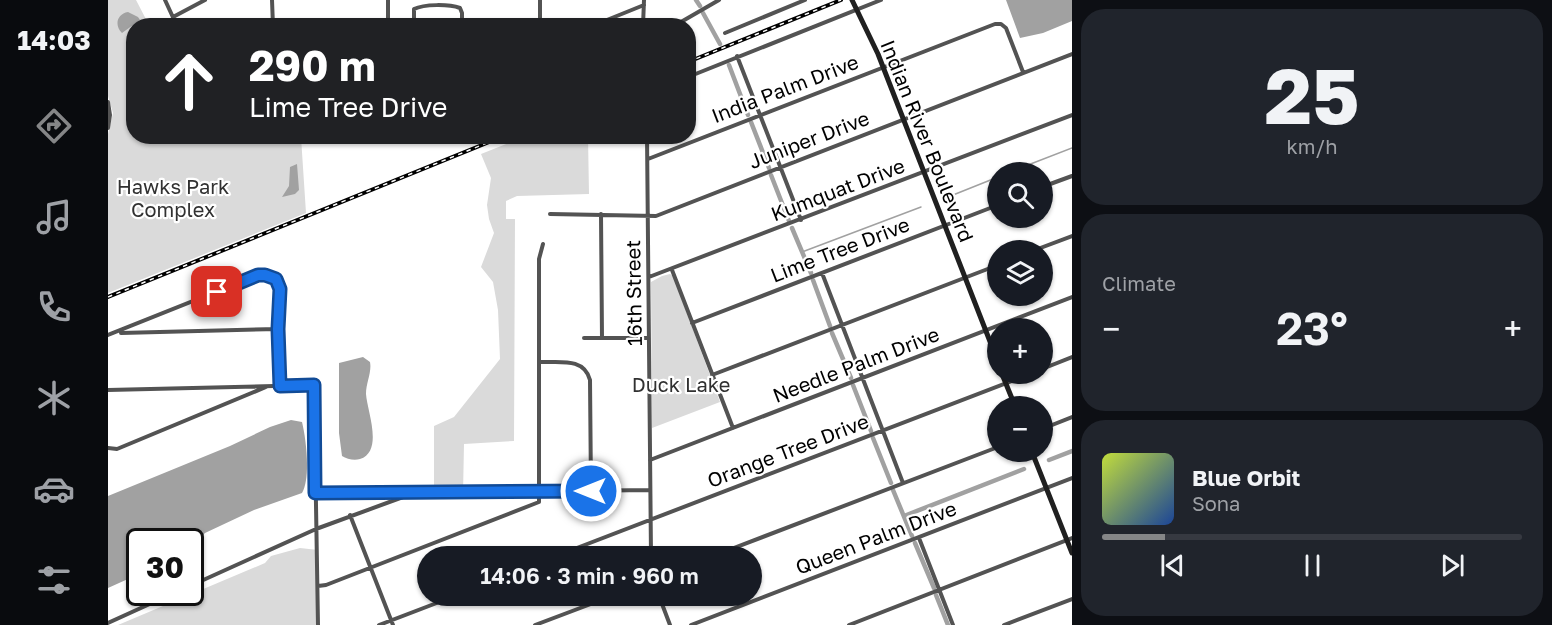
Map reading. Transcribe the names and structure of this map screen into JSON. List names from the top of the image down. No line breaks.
{"streets":{"main road":["Indian River Boulevard"],"street":["India Palm Drive","Juniper Drive","Kumquat Drive","Lime Tree Drive","16th Street","Needle Palm Drive","Orange Tree Drive","Queen Palm Drive"]},"crossings":[["India Palm Drive","Juniper Drive"],["India Palm Drive","Indian River Boulevard"],["India Palm Drive","16th Street"],["Juniper Drive","Indian River Boulevard"],["Juniper Drive","16th Street"],["Indian River Boulevard","Kumquat Drive"],["Indian River Boulevard","Lime Tree Drive"],["Indian River Boulevard","Needle Palm Drive"],["Kumquat Drive","16th Street"],["16th Street","Needle Palm Drive"],["16th Street","Orange Tree Drive"]],"parks":["Hawks Park Complex","Duck Lake"],"page":{"tabs":"14:03","tile":[["25","km/h"],"Climate"],"turn":["290 m","Lime Tree Drive"],"map_buttons":["+","−"],"heat":["−","23°","+"],"song":["Blue Orbit","Sona"],"limit":"30","trip":"14:06 · 3 min · 960 m"}}
